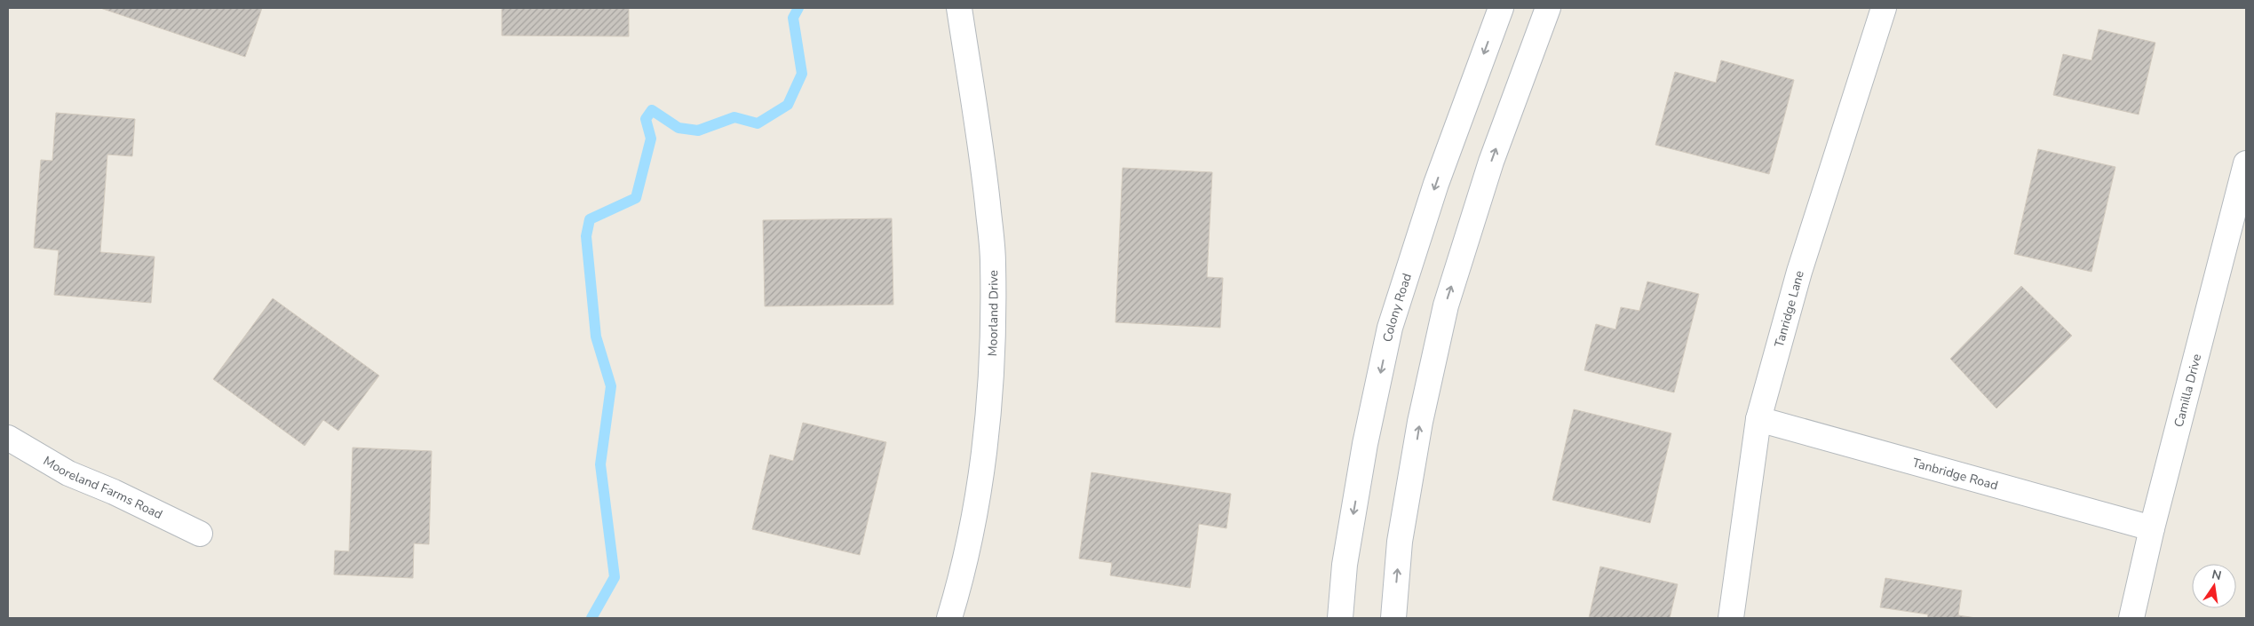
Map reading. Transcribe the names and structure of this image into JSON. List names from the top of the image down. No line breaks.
{"streets":{"street":["Colony Road","Tanridge Lane","Moorland Drive","Camilla Drive","Tanbridge Road","Mooreland Farms Road"]},"crossings":[["Tanridge Lane","Tanbridge Road"],["Camilla Drive","Tanbridge Road"]],"north":"top"}
